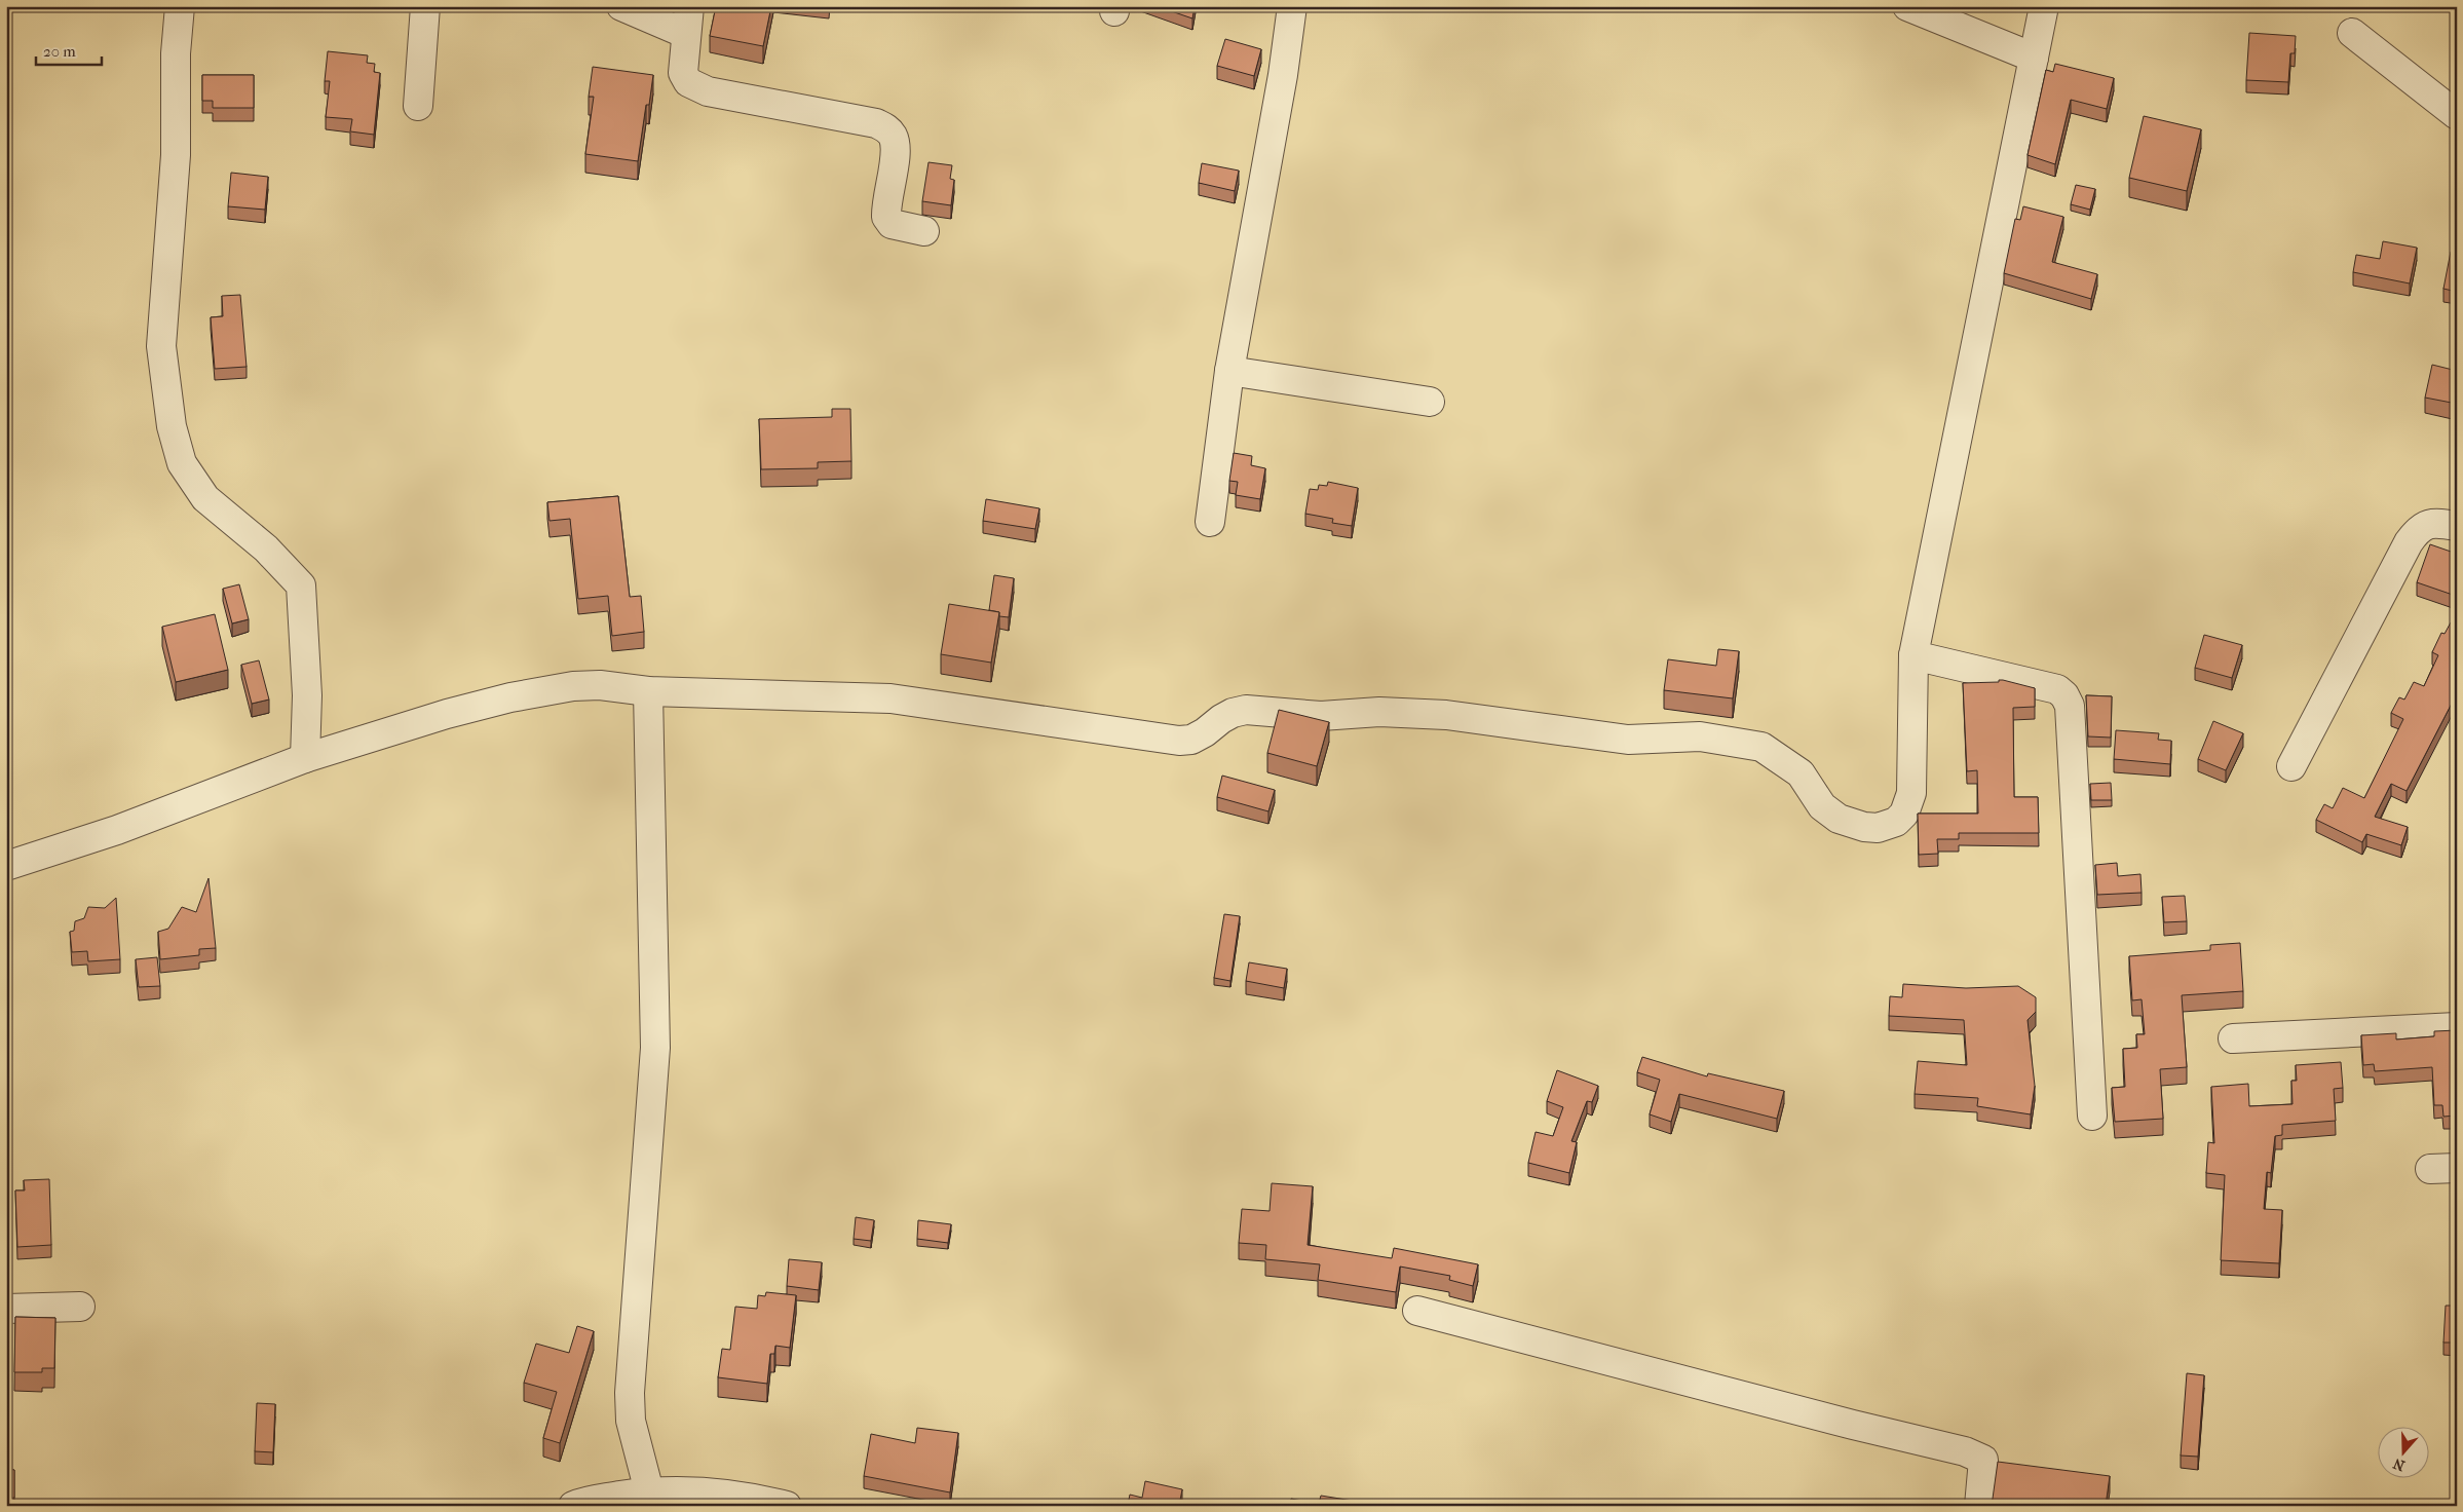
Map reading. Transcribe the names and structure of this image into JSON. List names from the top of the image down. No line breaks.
{"scale_bar":"20 m","north":"bottom"}
